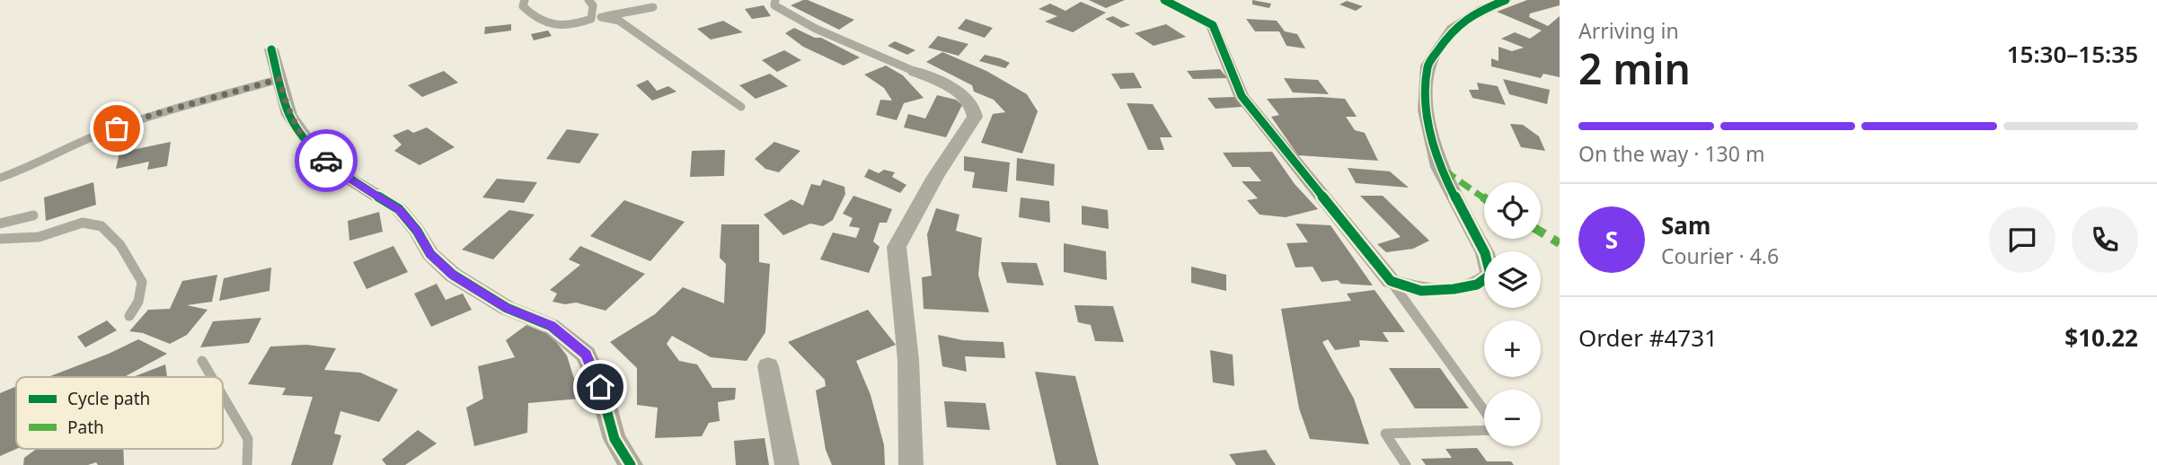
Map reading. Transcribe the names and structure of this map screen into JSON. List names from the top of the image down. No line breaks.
{"legend":["Cycle path","Path"],"page":{"heading":["2 min","Arriving in","15:30–15:35"],"panel":["Sam","Courier · 4.6","Order #4731","$10.22"],"bar":"On the way · 130 m","map_buttons":["+","−"],"round":"S"}}
